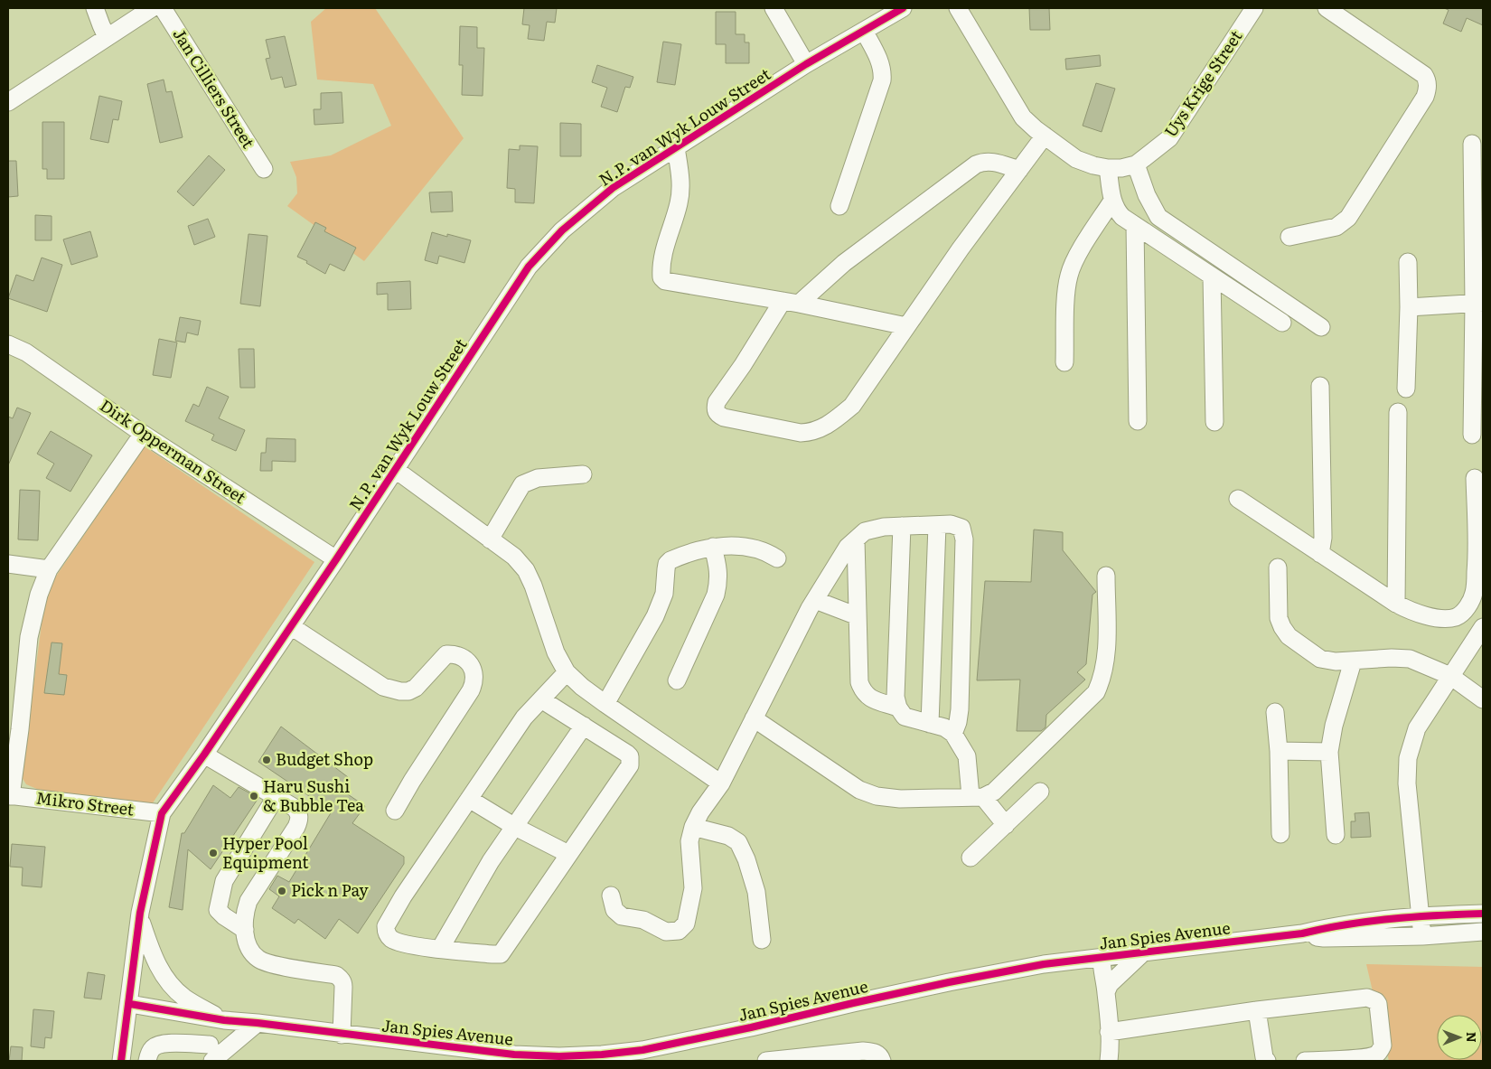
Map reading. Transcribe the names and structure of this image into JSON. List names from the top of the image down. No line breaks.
{"streets":{"street":["Uys Krige Street","Jan Cilliers Street","N.P. van Wyk Louw Street","Dirk Opperman Street","Mikro Street","Jan Spies Avenue"]},"crossings":[["N.P. van Wyk Louw Street","Dirk Opperman Street"],["N.P. van Wyk Louw Street","Mikro Street"],["N.P. van Wyk Louw Street","Jan Spies Avenue"]],"places":["Budget Shop","Haru Sushi & Bubble Tea","Hyper Pool Equipment","Pick n Pay"],"north":"right"}
